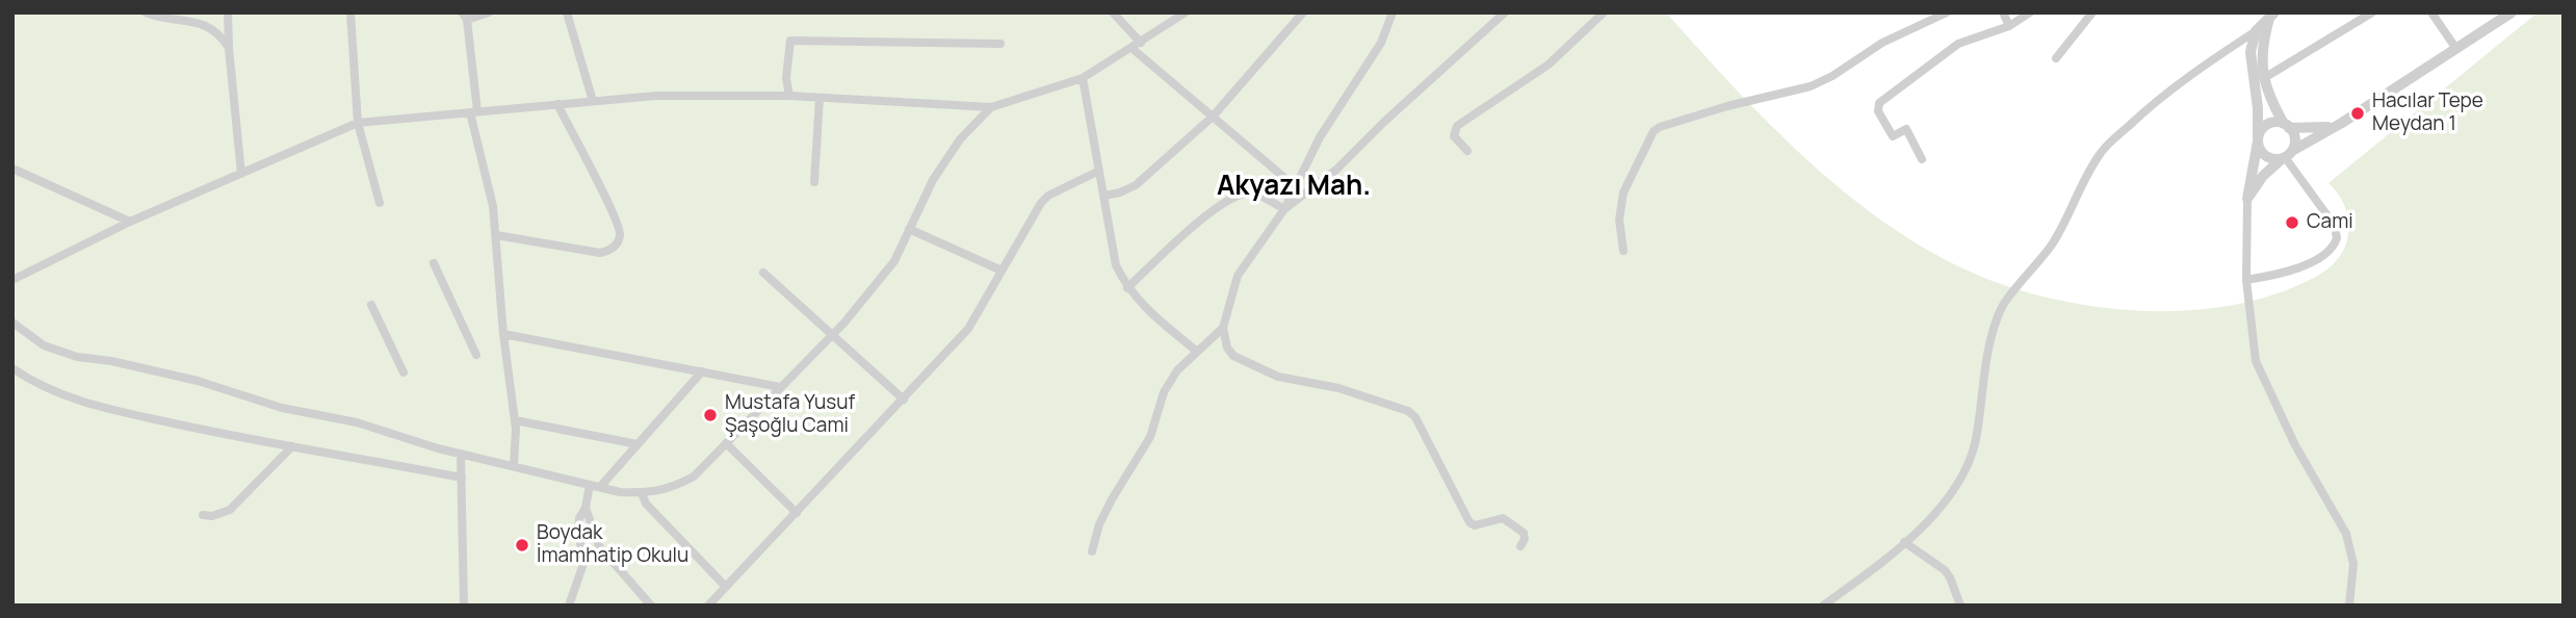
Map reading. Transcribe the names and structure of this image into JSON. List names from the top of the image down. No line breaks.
{"districts":["Akyazı Mah."],"places":["Hacılar Tepe Meydan 1","Cami","Mustafa Yusuf Şaşoğlu Cami","Boydak İmamhatip Okulu"]}
